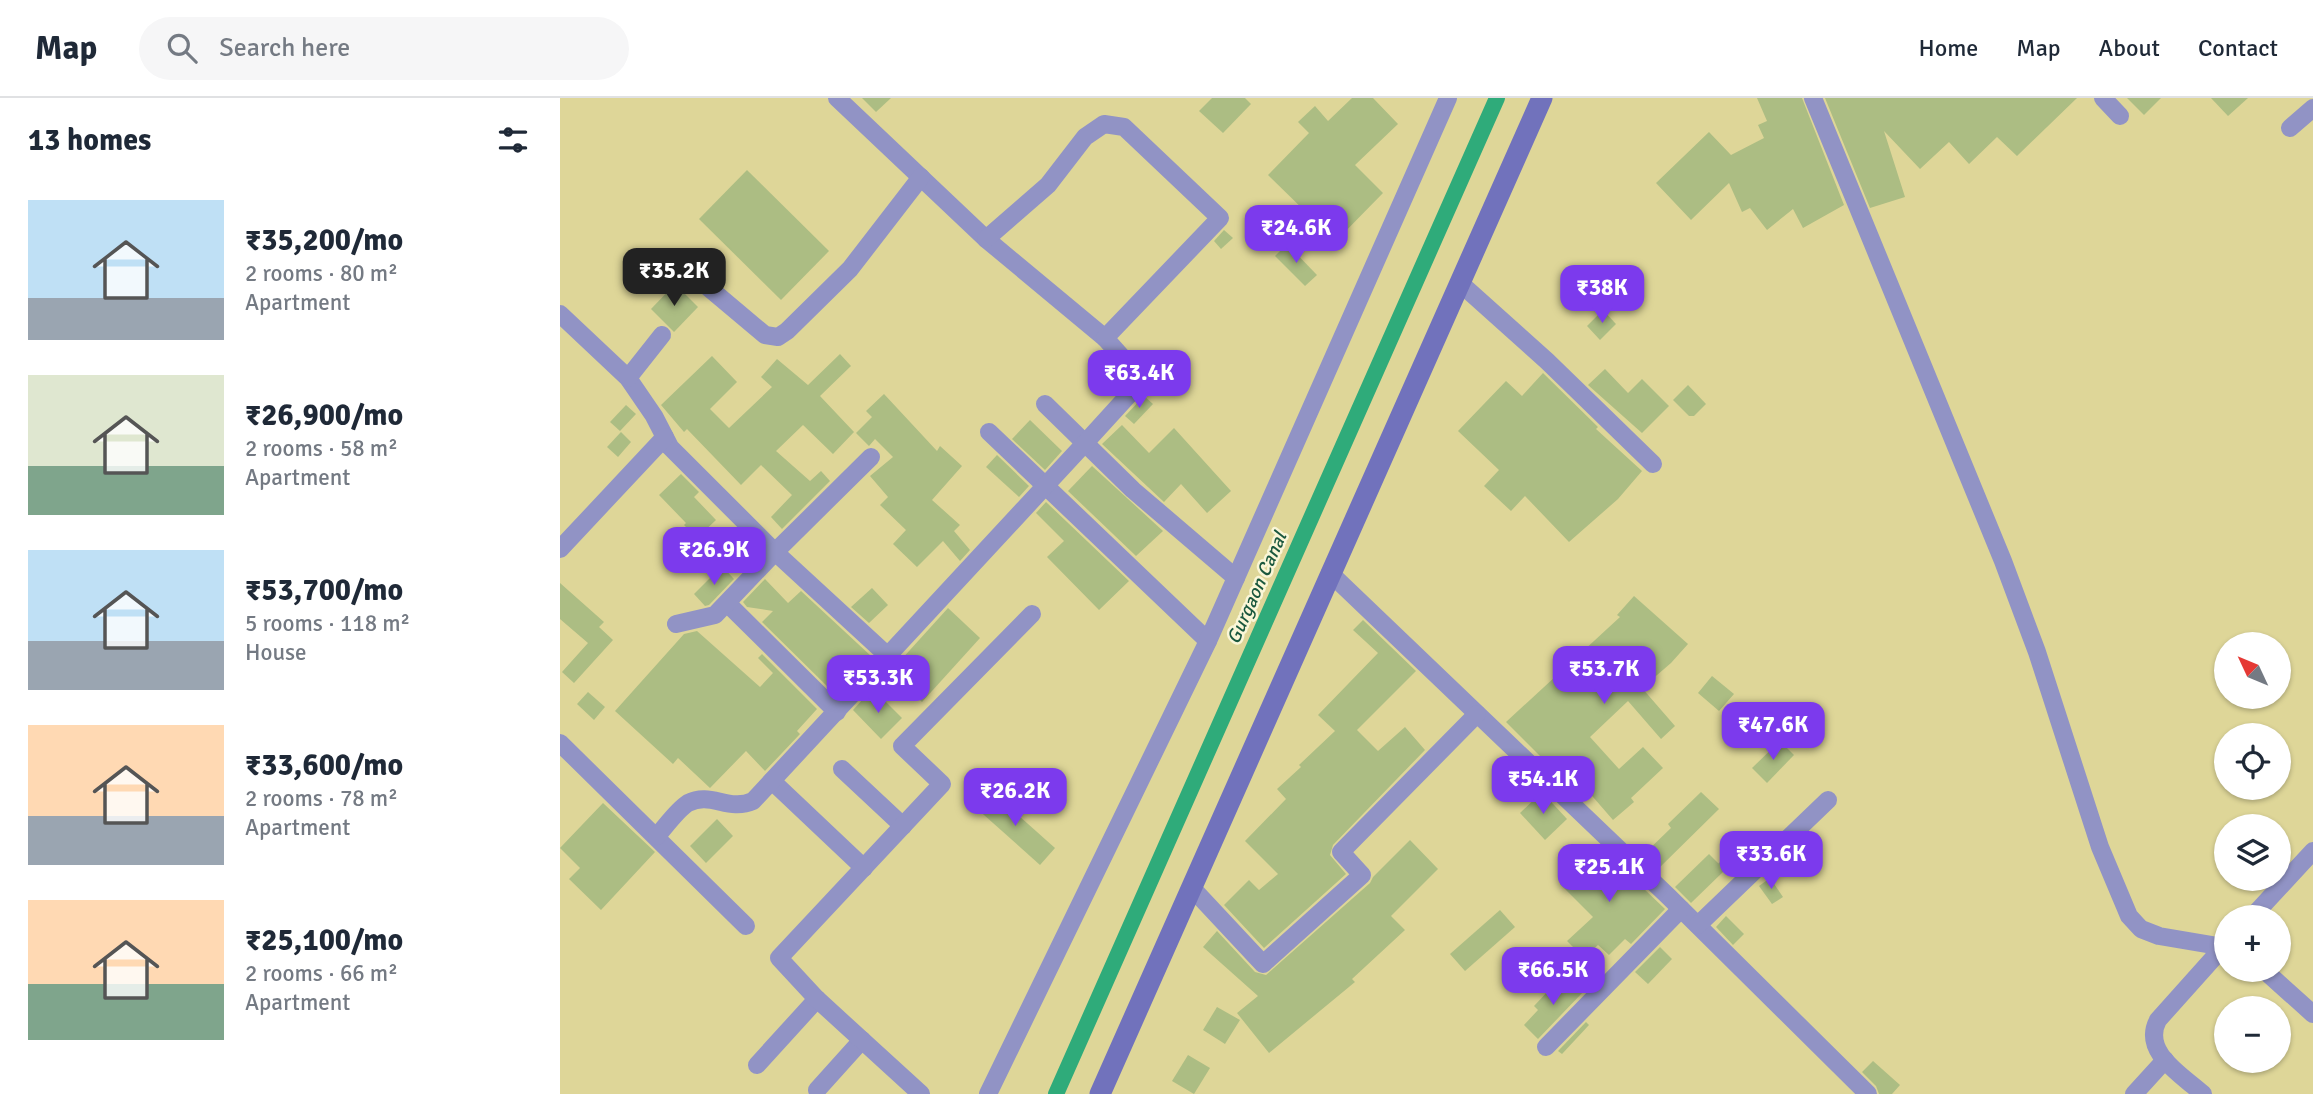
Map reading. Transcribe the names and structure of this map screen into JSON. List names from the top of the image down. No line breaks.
{"water":["Gurgaon Canal"],"north":"top left","page":{"header":"Map","search":"Search here","nav":["Home","Map","About","Contact"],"heading":"13 homes","list":[{"name":"₹35,200/mo","note":"2 rooms · 80 m² · Apartment"},{"name":"₹26,900/mo","note":"2 rooms · 58 m² · Apartment"},{"name":"₹53,700/mo","note":"5 rooms · 118 m² · House"},{"name":"₹33,600/mo","note":"2 rooms · 78 m² · Apartment"},{"name":"₹25,100/mo","note":"2 rooms · 66 m² · Apartment"}],"price":["₹24.6K","₹35.2K","₹38K","₹63.4K","₹26.9K","₹53.7K","₹53.3K","₹47.6K","₹54.1K","₹26.2K","₹33.6K","₹25.1K","₹66.5K"],"map_buttons":["+","−"]}}
